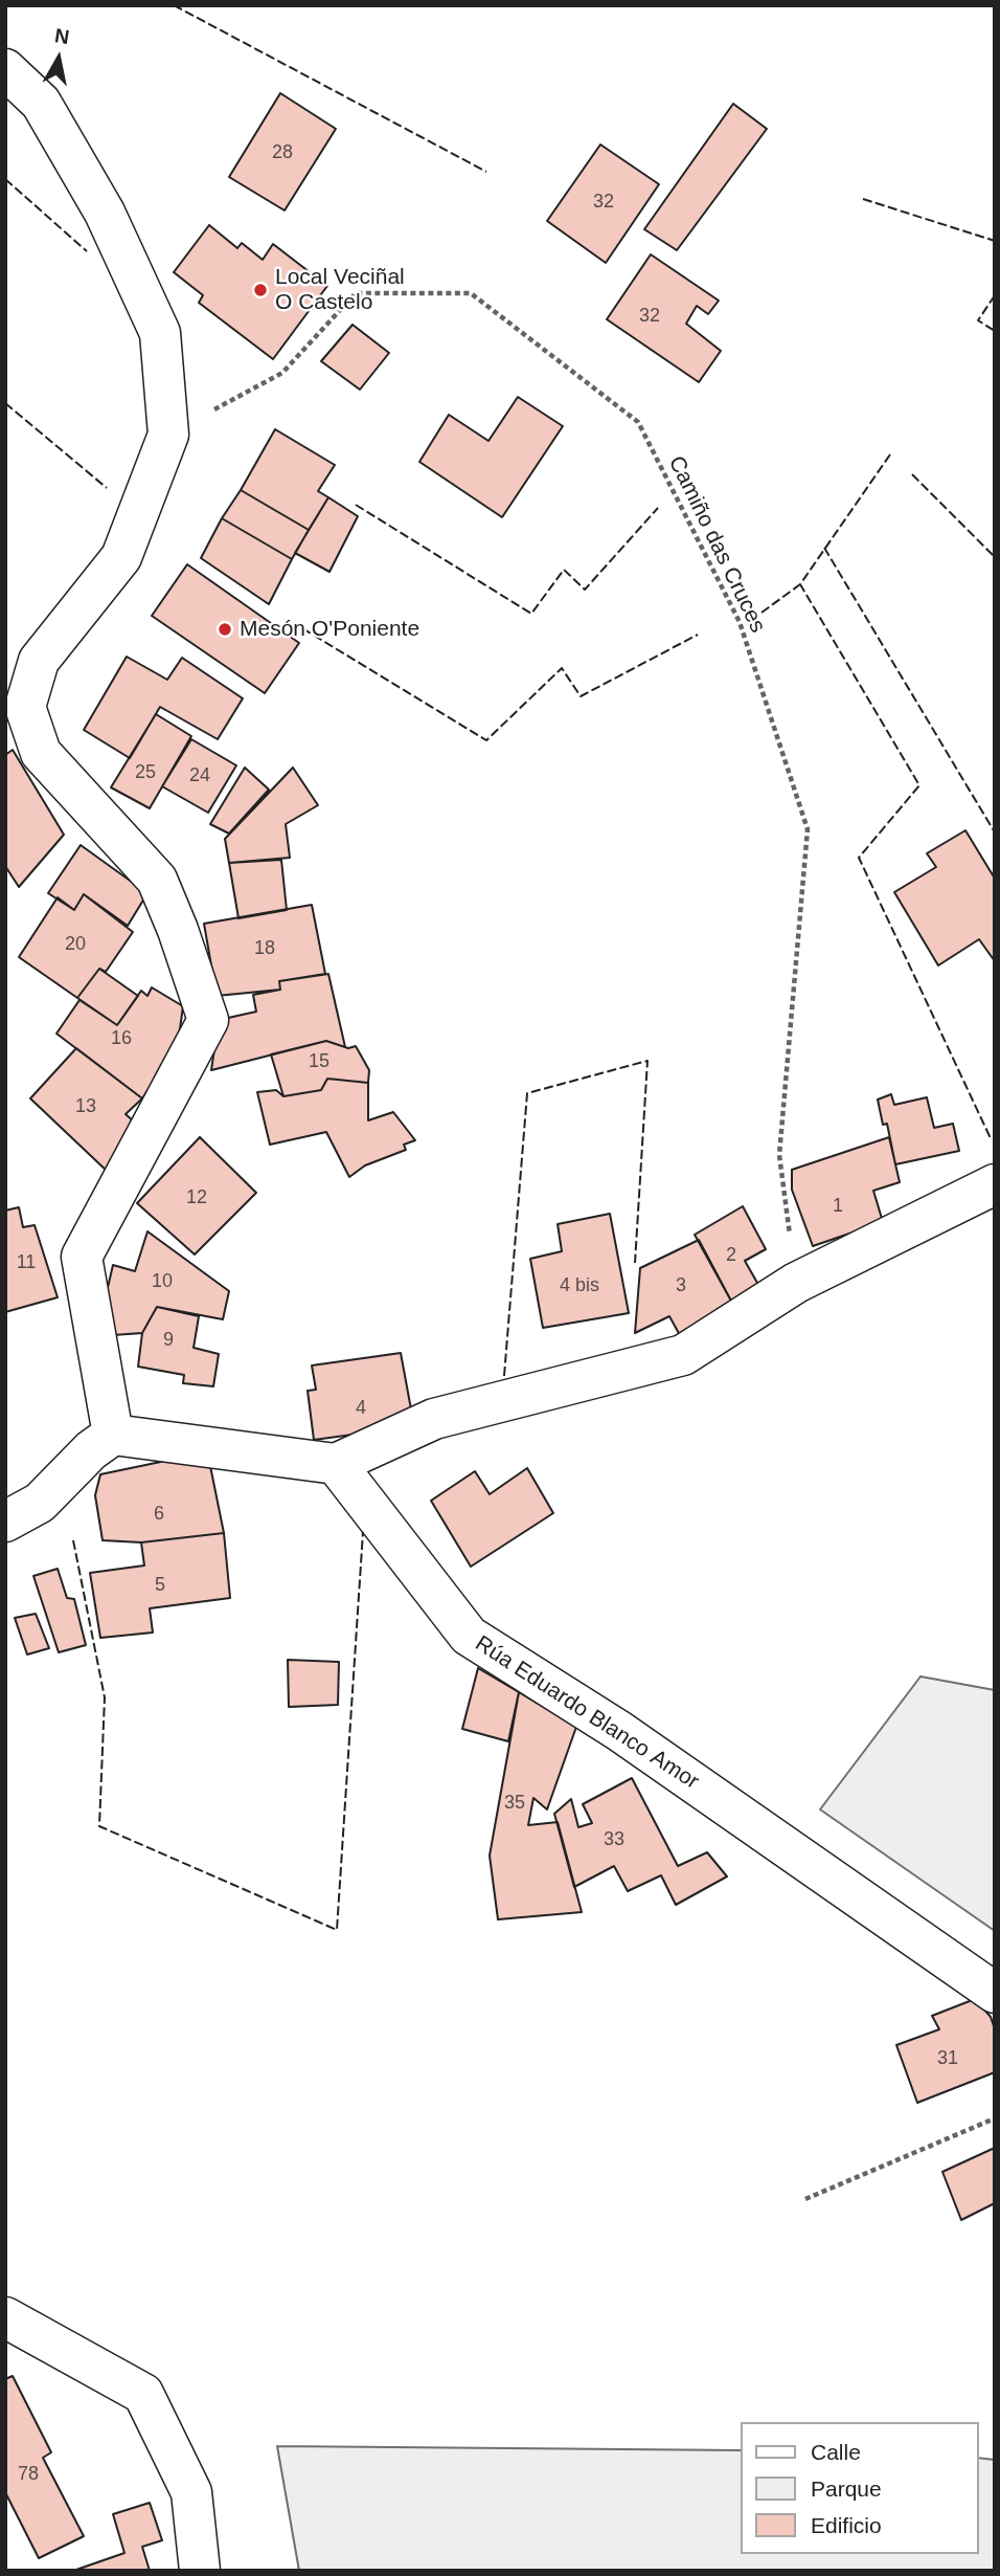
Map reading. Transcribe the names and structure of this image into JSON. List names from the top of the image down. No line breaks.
{"streets":{"street":["Rúa Eduardo Blanco Amor"],"path":["Camiño das Cruces"]},"places":["Local Veciñal O Castelo","Mesón O'Poniente"],"house_numbers":["28","32","32","25","24","20","18","16","15","13","12","1","2","11","10","4 bis","3","9","4","6","5","35","33","31","78"],"legend":["Calle","Parque","Edificio"],"north":"top"}
